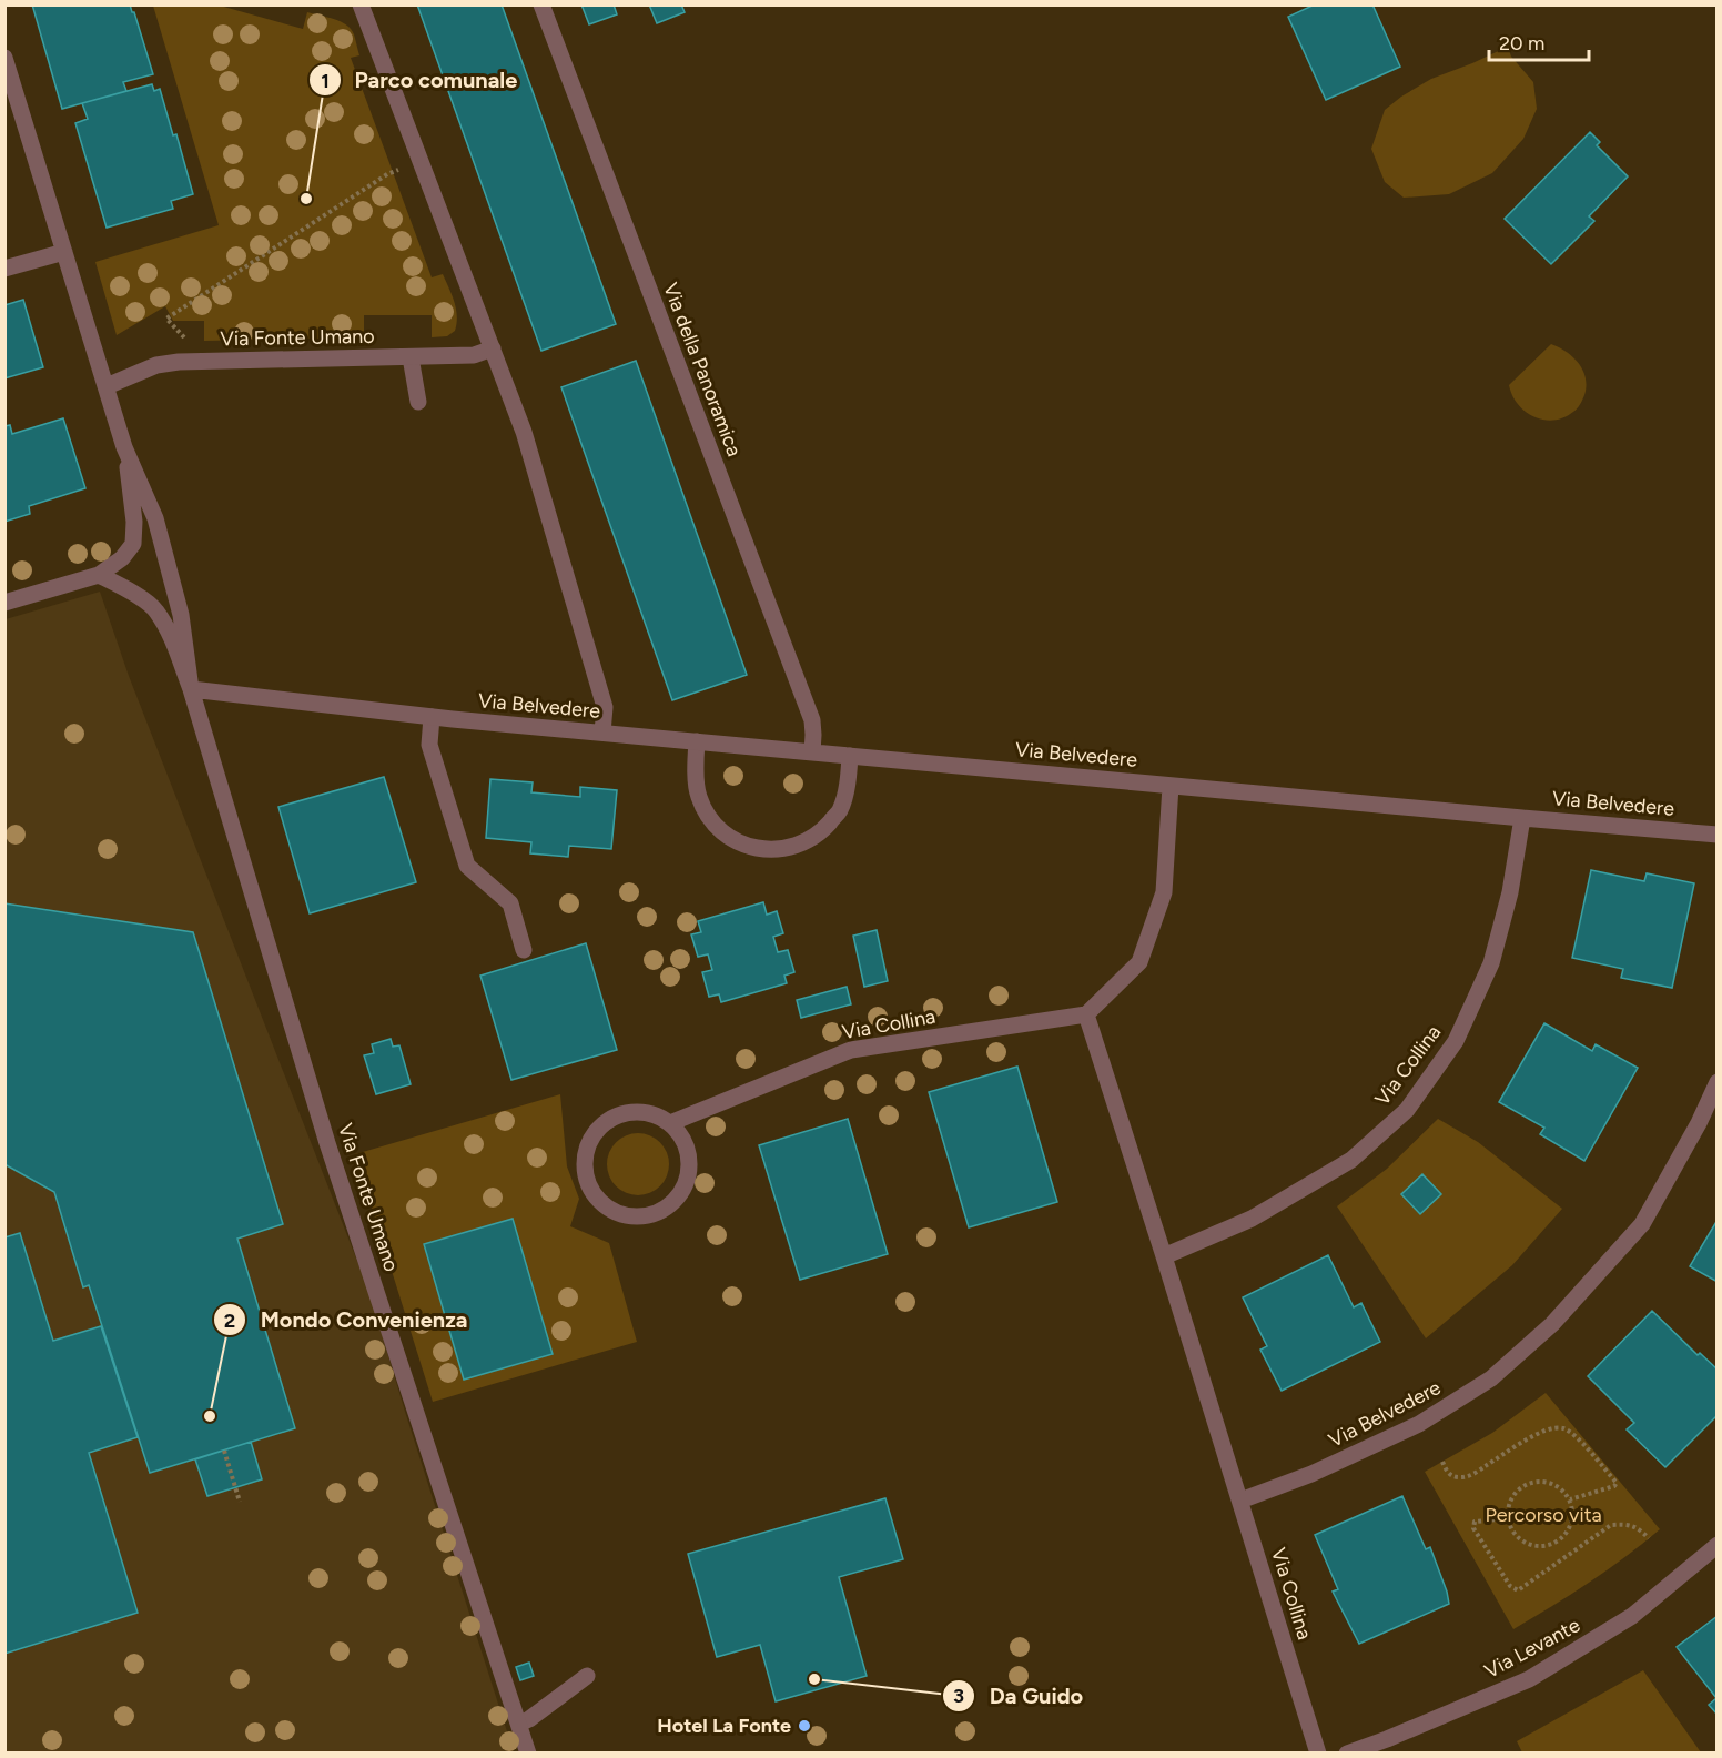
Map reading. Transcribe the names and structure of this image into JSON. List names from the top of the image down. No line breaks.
{"streets":{"street":["Via Fonte Umano","Via della Panoramica","Via Belvedere","Via Collina","Via Levante"]},"crossings":[["Via Fonte Umano","Via Belvedere"],["Via della Panoramica","Via Belvedere"],["Via Belvedere","Via Collina"]],"parks":["Percorso vita"],"places":["Parco comunale","Mondo Convenienza","Da Guido","Hotel La Fonte"],"scale_bar":"20 m"}
